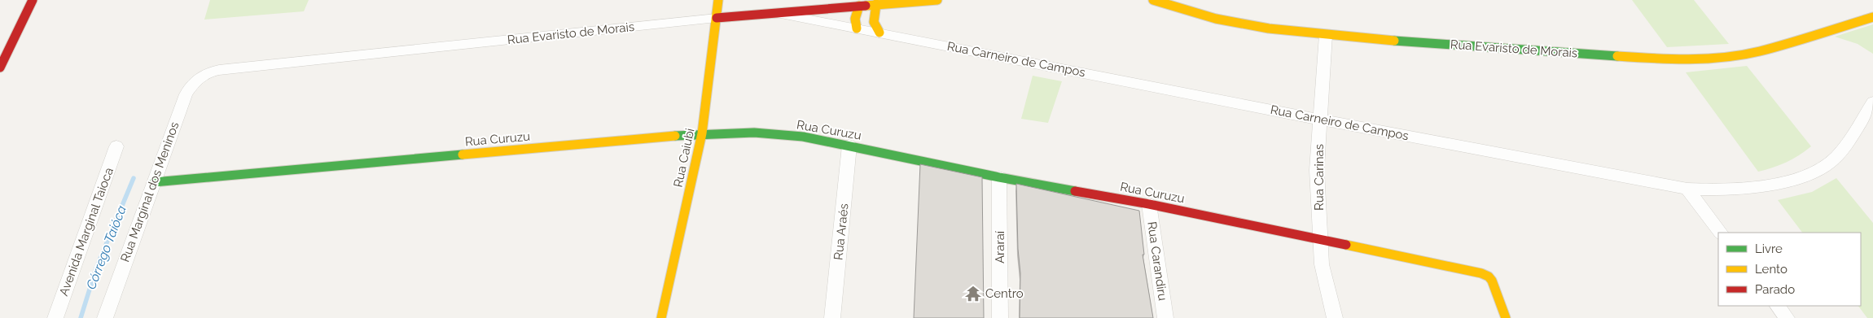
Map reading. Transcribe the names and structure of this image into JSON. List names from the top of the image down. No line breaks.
{"streets":{"street":["Rua Evaristo de Morais","Rua Carneiro de Campos","Rua Curuzu","Rua Caiubi","Rua Carinas","Rua Marginal dos Meninos","Avenida Marginal Taioca","Rua Araés","Araraí","Rua Carandiru"]},"crossings":[["Rua Evaristo de Morais","Rua Carneiro de Campos"],["Rua Evaristo de Morais","Rua Caiubi"],["Rua Evaristo de Morais","Rua Carinas"],["Rua Evaristo de Morais","Rua Marginal dos Meninos"],["Rua Carneiro de Campos","Rua Carinas"],["Rua Curuzu","Rua Caiubi"],["Rua Curuzu","Rua Carinas"],["Rua Curuzu","Rua Marginal dos Meninos"],["Rua Curuzu","Rua Araés"],["Rua Curuzu","Araraí"],["Rua Curuzu","Rua Carandiru"]],"water":["Córrego Taióca"],"places":{"temple":["Centro"]},"legend":["Livre","Lento","Parado"]}
